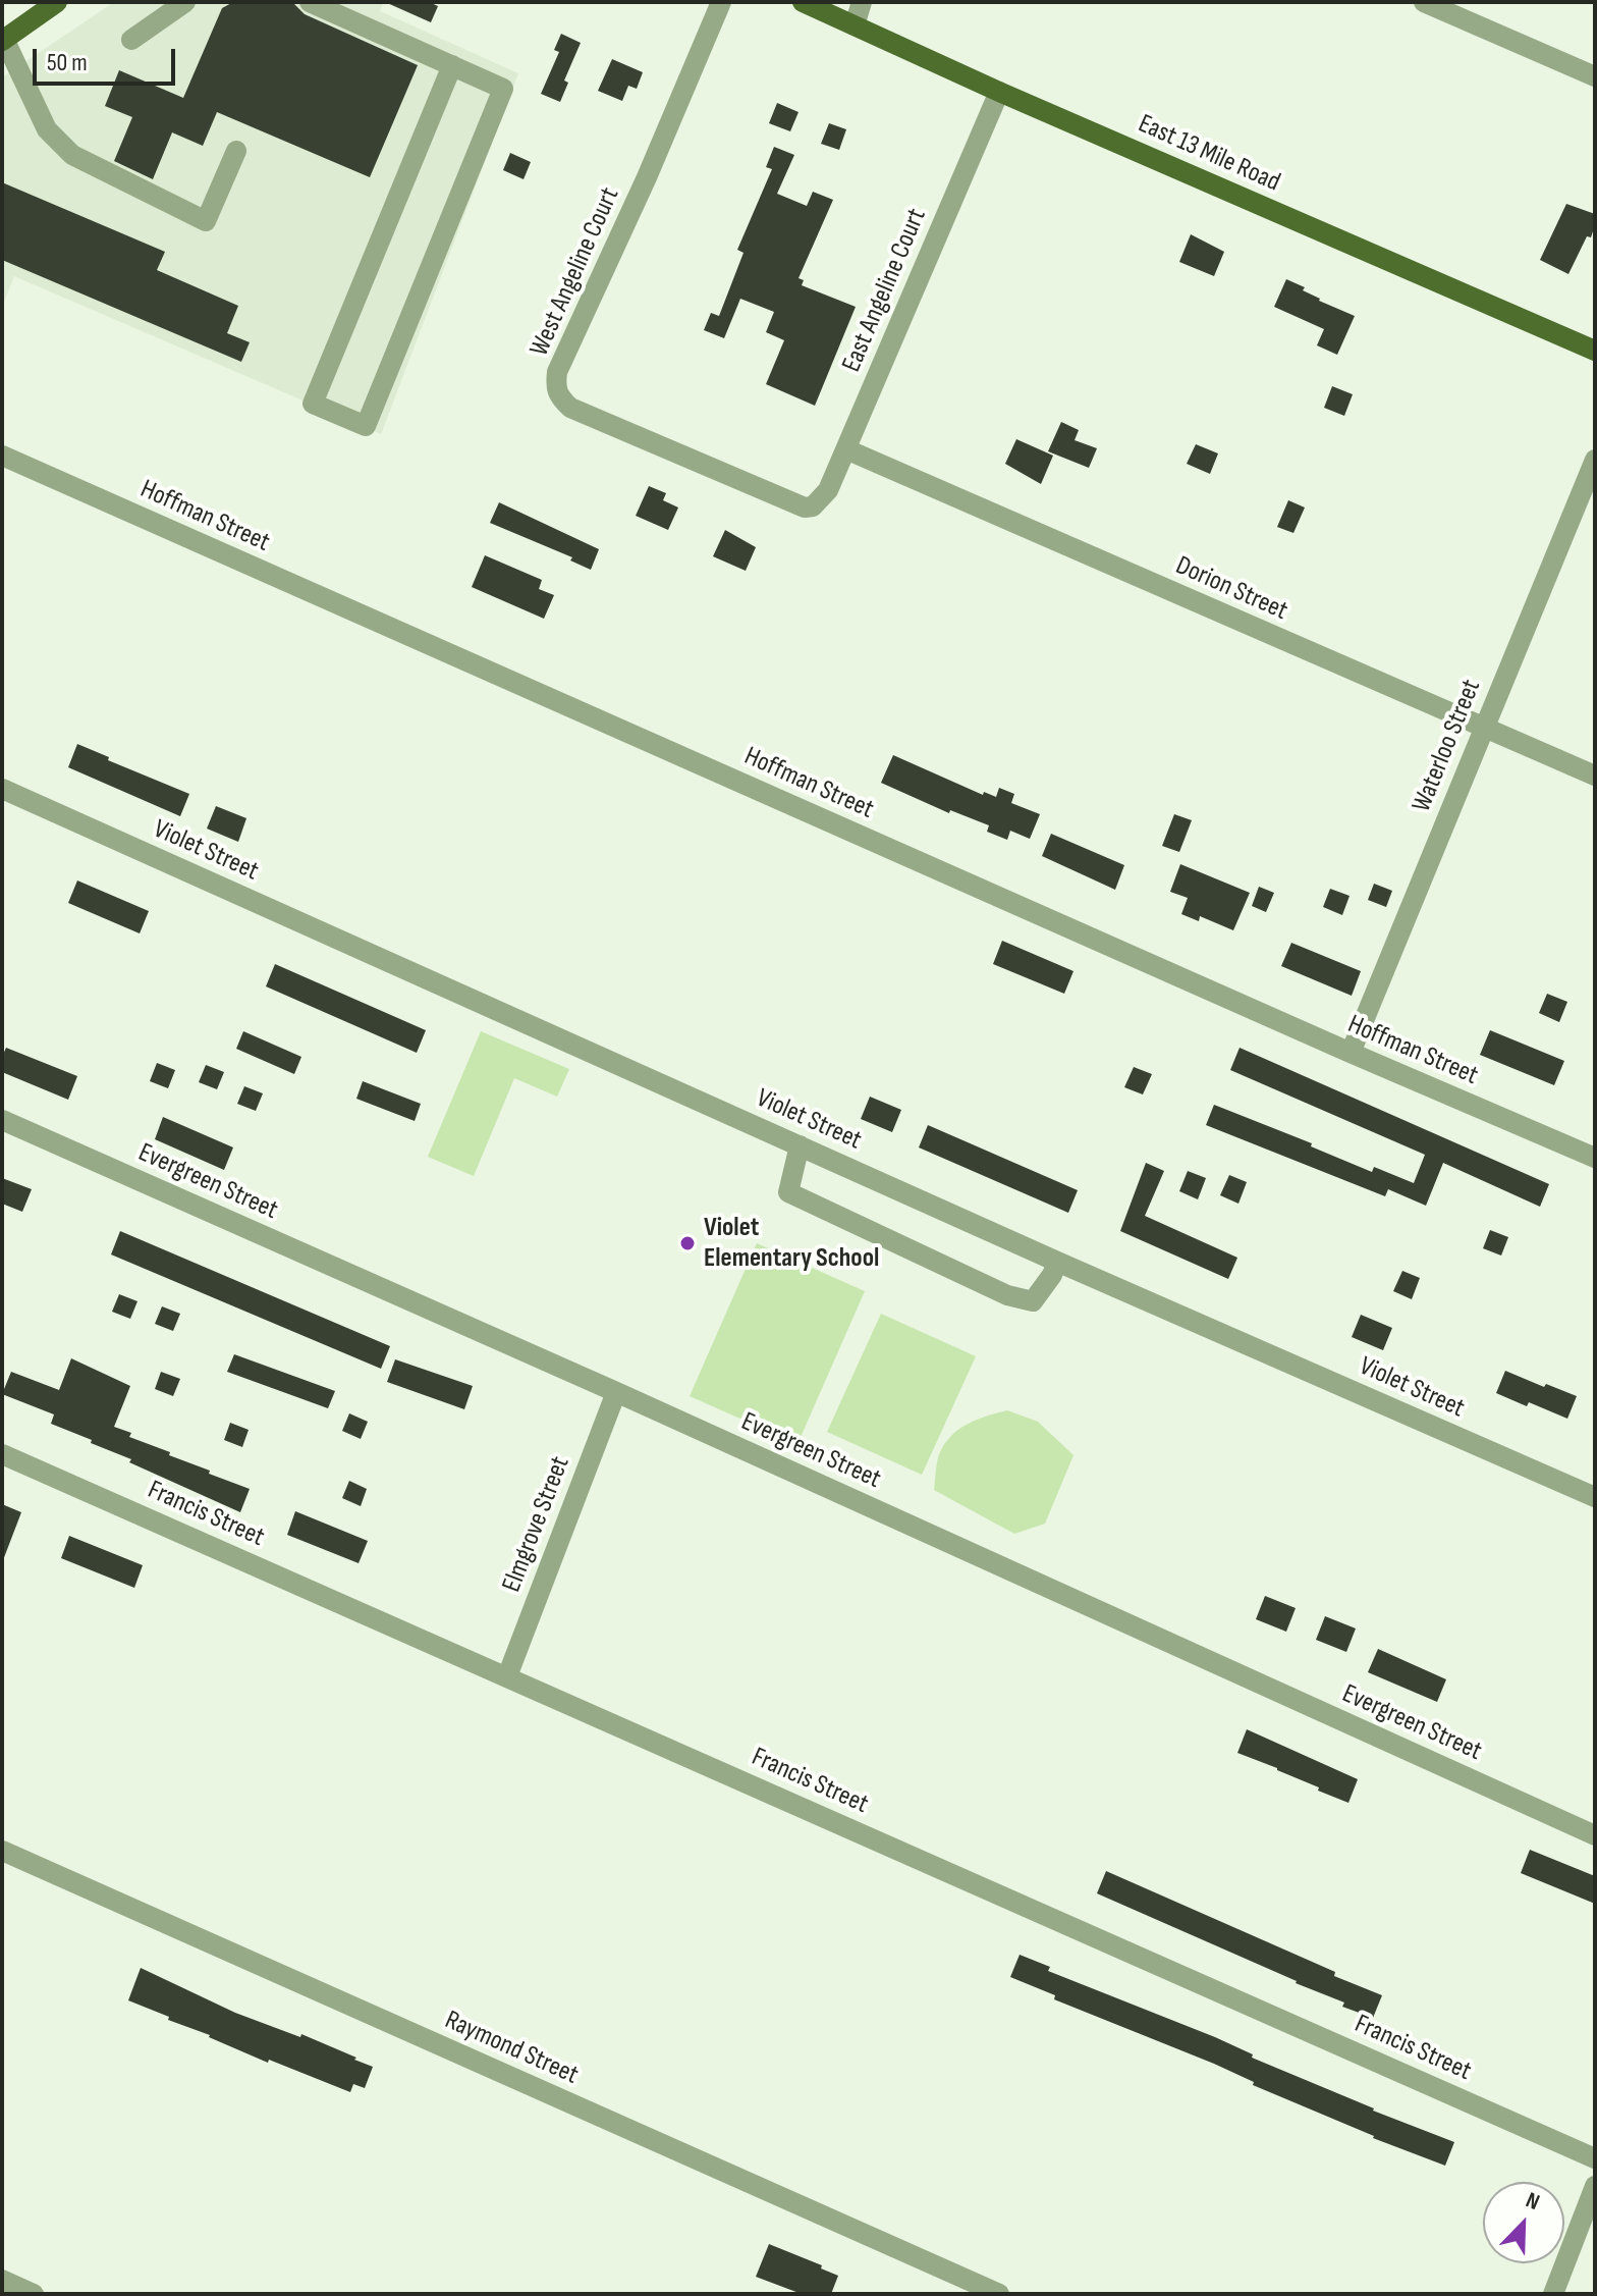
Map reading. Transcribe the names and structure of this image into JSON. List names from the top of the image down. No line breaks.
{"streets":{"main road":["East 13 Mile Road"],"street":["West Angeline Court","East Angeline Court","Hoffman Street","Dorion Street","Waterloo Street","Violet Street","Evergreen Street","Francis Street","Elmgrove Street","Raymond Street"]},"crossings":[["East 13 Mile Road","East Angeline Court"],["West Angeline Court","East Angeline Court"],["East Angeline Court","Dorion Street"],["Hoffman Street","Waterloo Street"],["Dorion Street","Waterloo Street"],["Evergreen Street","Elmgrove Street"],["Francis Street","Elmgrove Street"]],"places":["Violet Elementary School"],"scale_bar":"50 m","north":"top right"}
